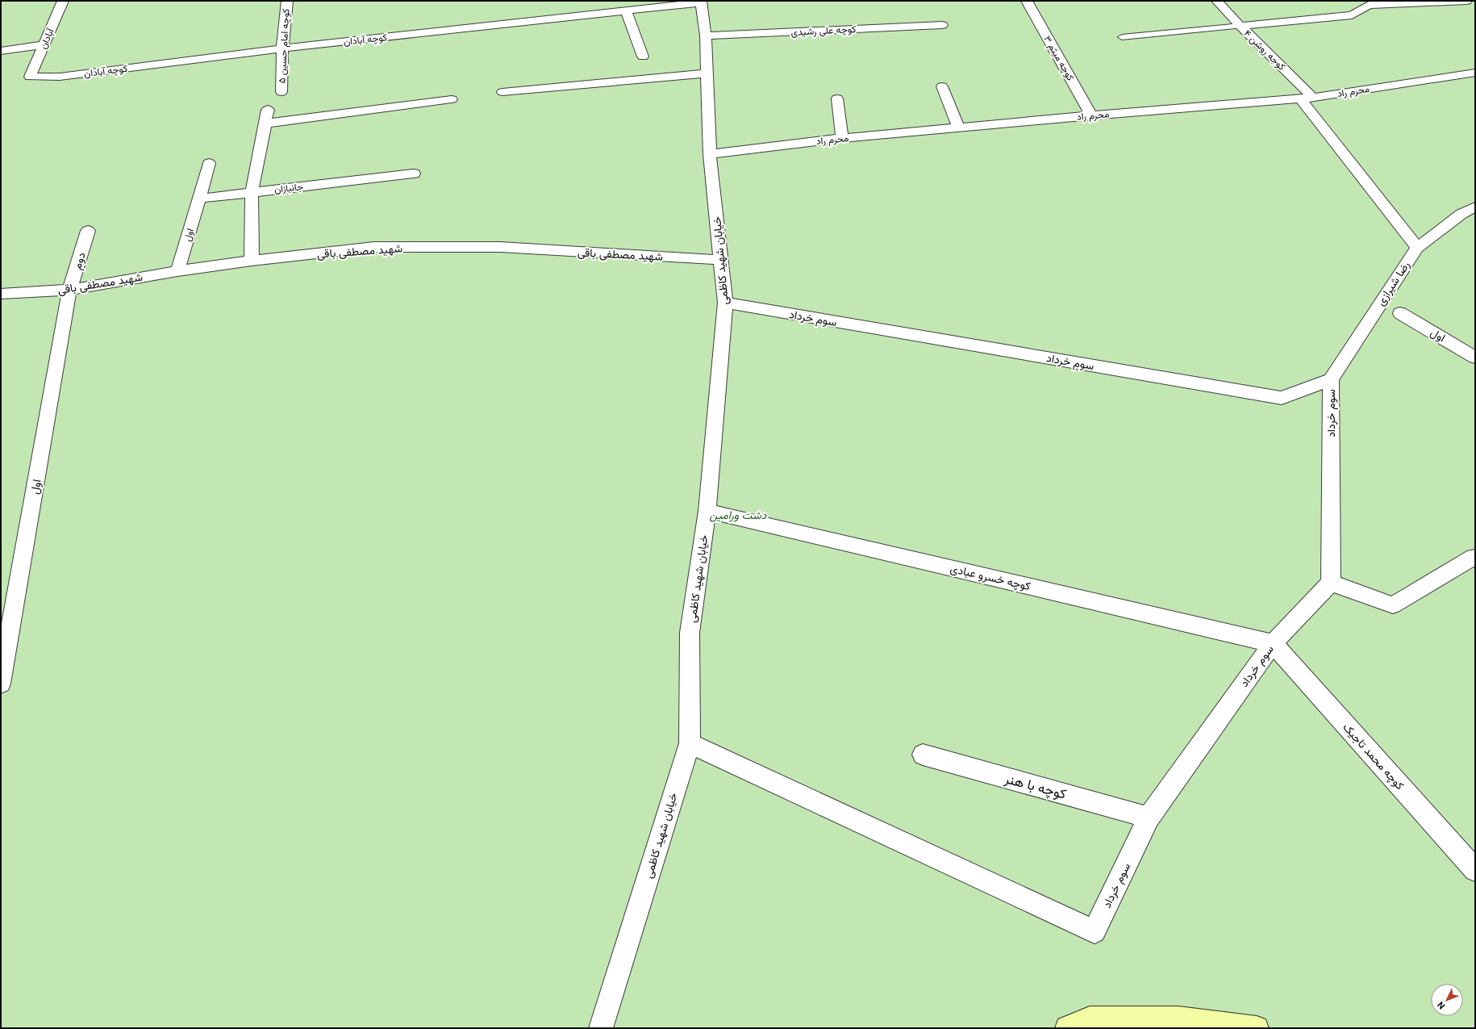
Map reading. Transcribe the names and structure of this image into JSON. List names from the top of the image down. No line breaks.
{"streets":{"street":["کوچه علی رشیدی","آبادان","کوچه آبادان","کوچه امام حسین ۵","کوجه روشن ۴","کوچه میثم ۳","محرم راد","جانبازان","اول","شهید مصطفی باقی","دوم","خیابان شهید کاظمی","رضا شیرازی","سوم خرداد","کوچه خسرو عبادی","کوچه محمد تاجیک","کوچه با هنر"]},"crossings":[["کوچه علی رشیدی","خیابان شهید کاظمی"],["آبادان","کوچه آبادان"],["کوچه آبادان","کوچه امام حسین ۵"],["کوچه آبادان","خیابان شهید کاظمی"],["کوجه روشن ۴","محرم راد"],["کوچه میثم ۳","محرم راد"],["محرم راد","خیابان شهید کاظمی"],["جانبازان","اول"],["اول","شهید مصطفی باقی"],["اول","دوم"],["شهید مصطفی باقی","دوم"],["شهید مصطفی باقی","خیابان شهید کاظمی"],["خیابان شهید کاظمی","سوم خرداد"],["خیابان شهید کاظمی","کوچه خسرو عبادی"],["رضا شیرازی","سوم خرداد"],["سوم خرداد","کوچه خسرو عبادی"],["سوم خرداد","کوچه محمد تاجیک"],["سوم خرداد","کوچه با هنر"],["کوچه خسرو عبادی","کوچه محمد تاجیک"]],"parks":["دشت ورامین"],"north":"bottom left"}
